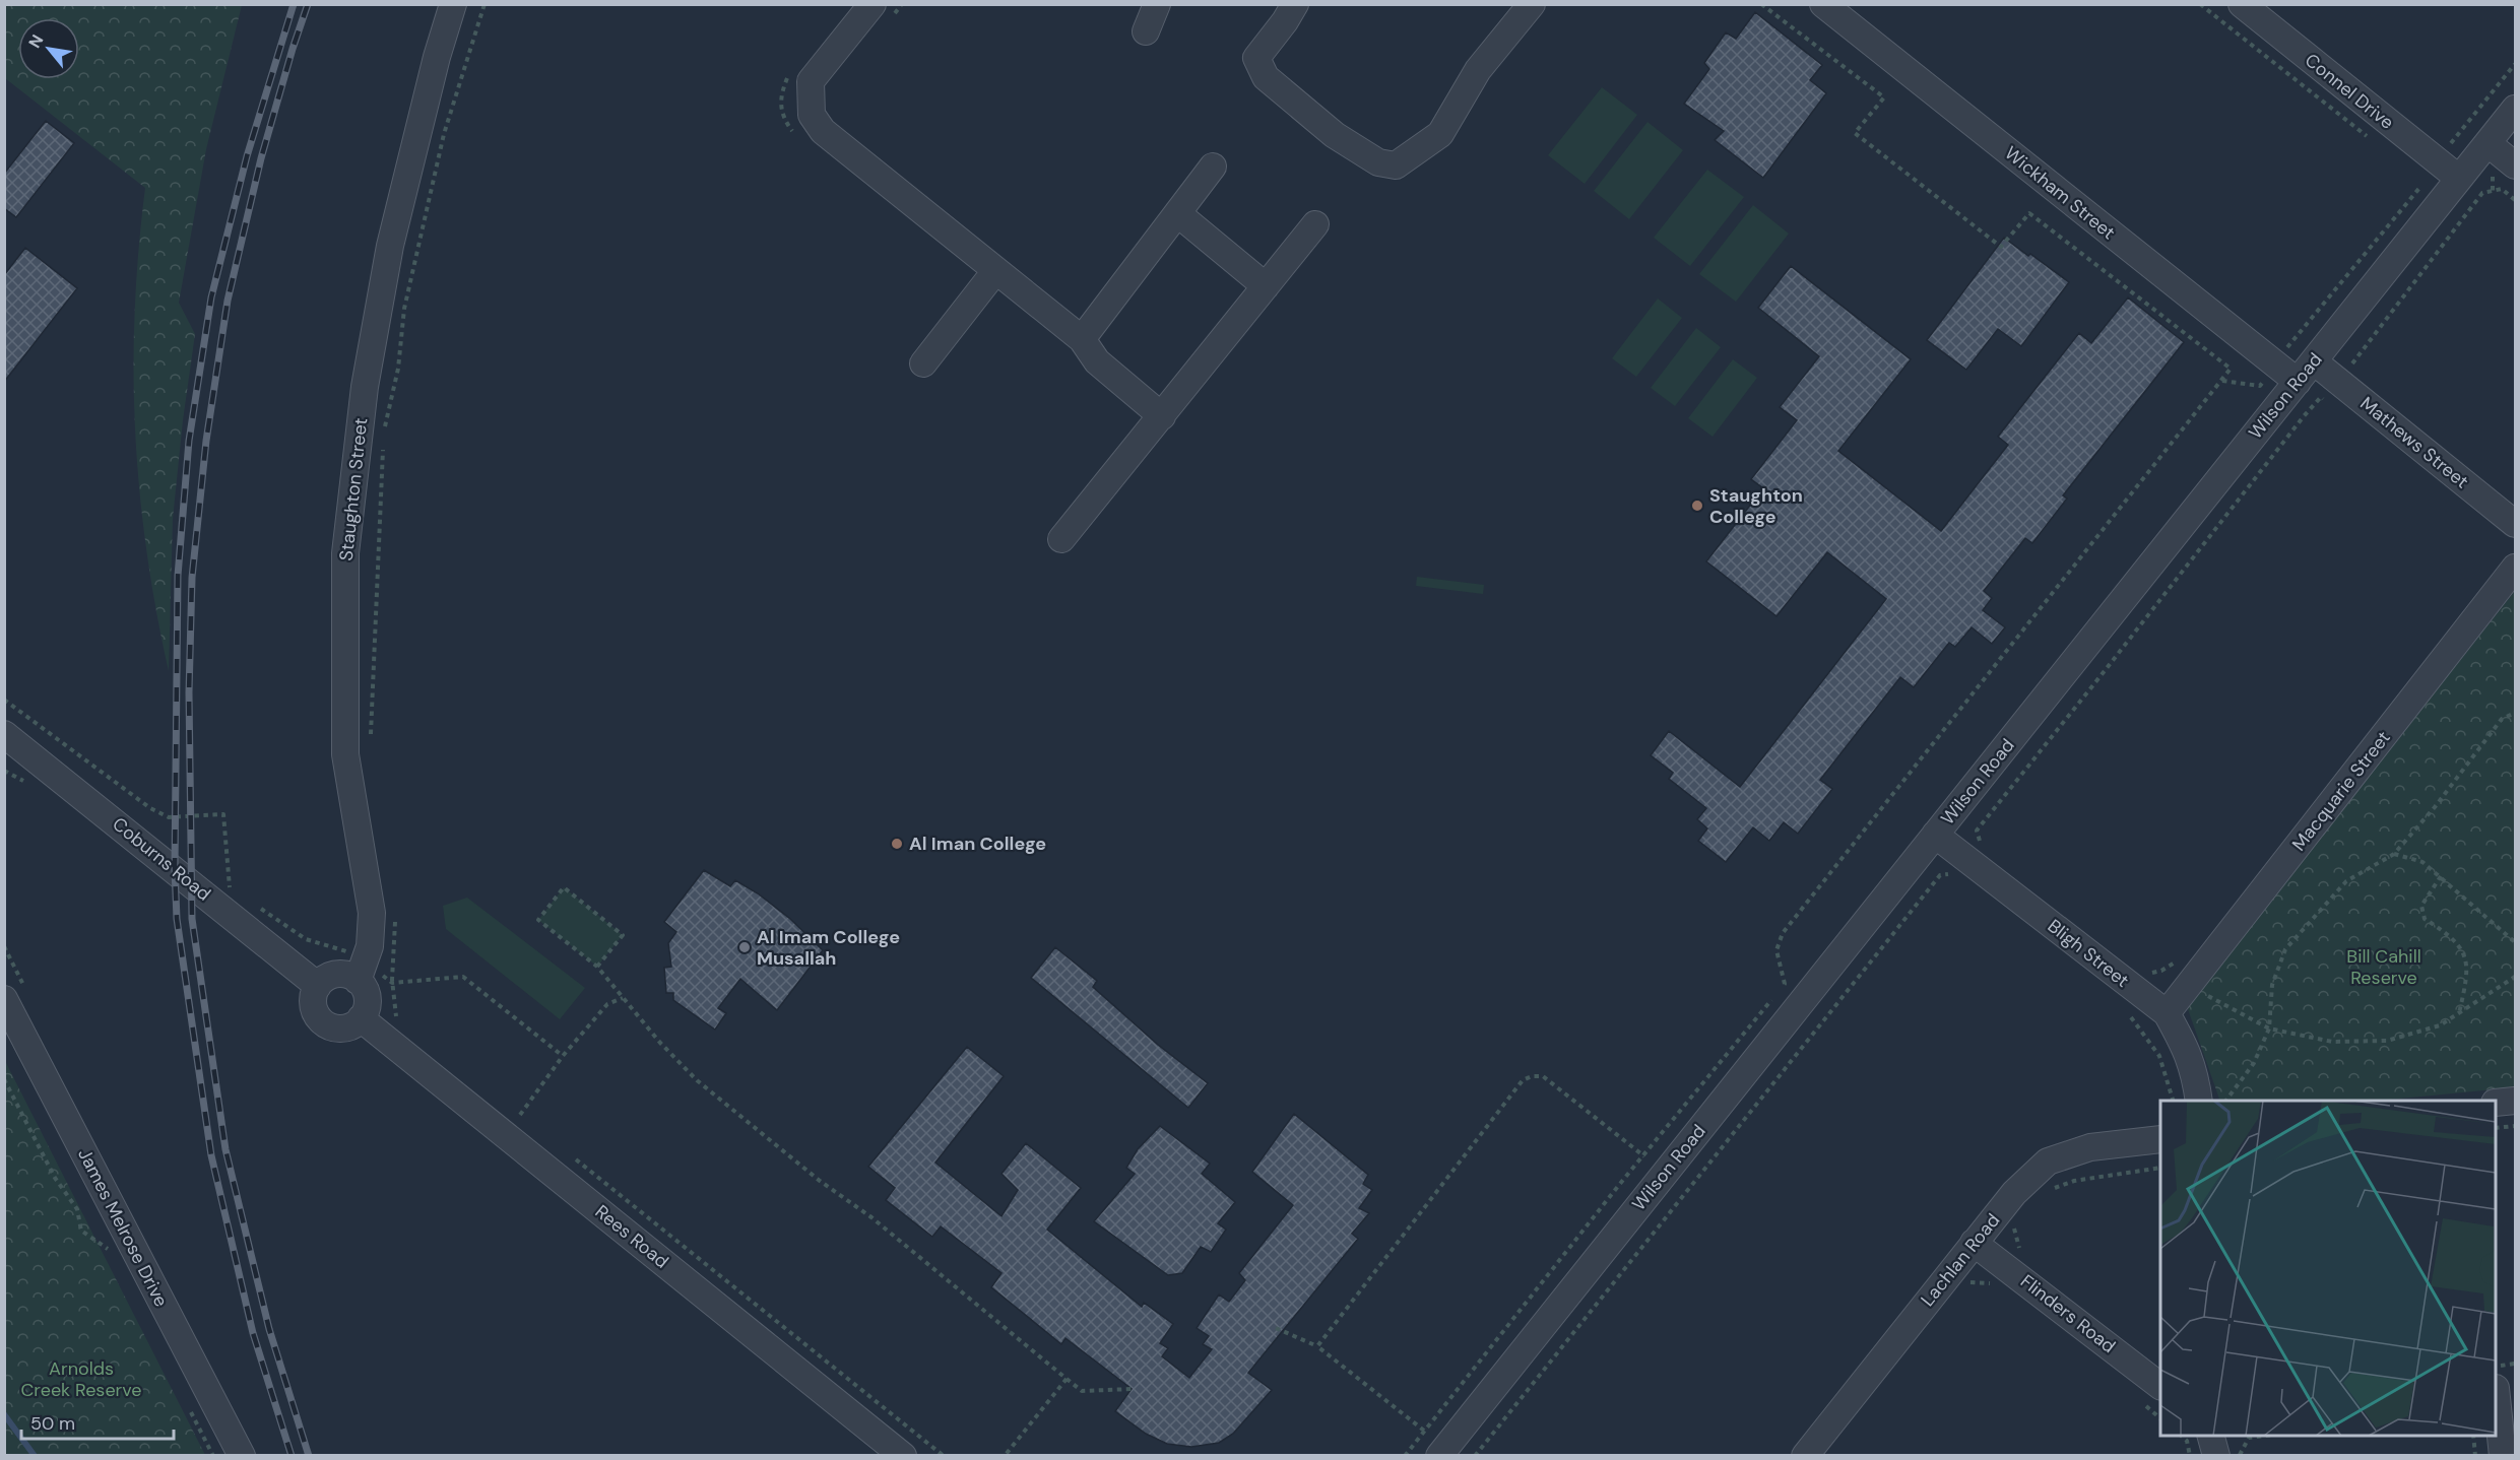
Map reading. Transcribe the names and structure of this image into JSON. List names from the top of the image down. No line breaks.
{"streets":{"street":["Connel Drive","Wickham Street","Wilson Road","Mathews Street","Staughton Street","Macquarie Street","Coburns Road","Bligh Street","James Melrose Drive","Rees Road","Lachlan Road","Flinders Road"]},"crossings":[["Connel Drive","Wilson Road"],["Wickham Street","Wilson Road"],["Wilson Road","Mathews Street"],["Wilson Road","Bligh Street"],["Staughton Street","Coburns Road"],["Staughton Street","Rees Road"],["Macquarie Street","Bligh Street"],["Coburns Road","Rees Road"],["Lachlan Road","Flinders Road"]],"parks":["Bill Cahill Reserve","Arnolds Creek Reserve"],"places":["Staughton College","Al Iman College","Al Imam College Musallah"],"scale_bar":"50 m","north":"top left"}
